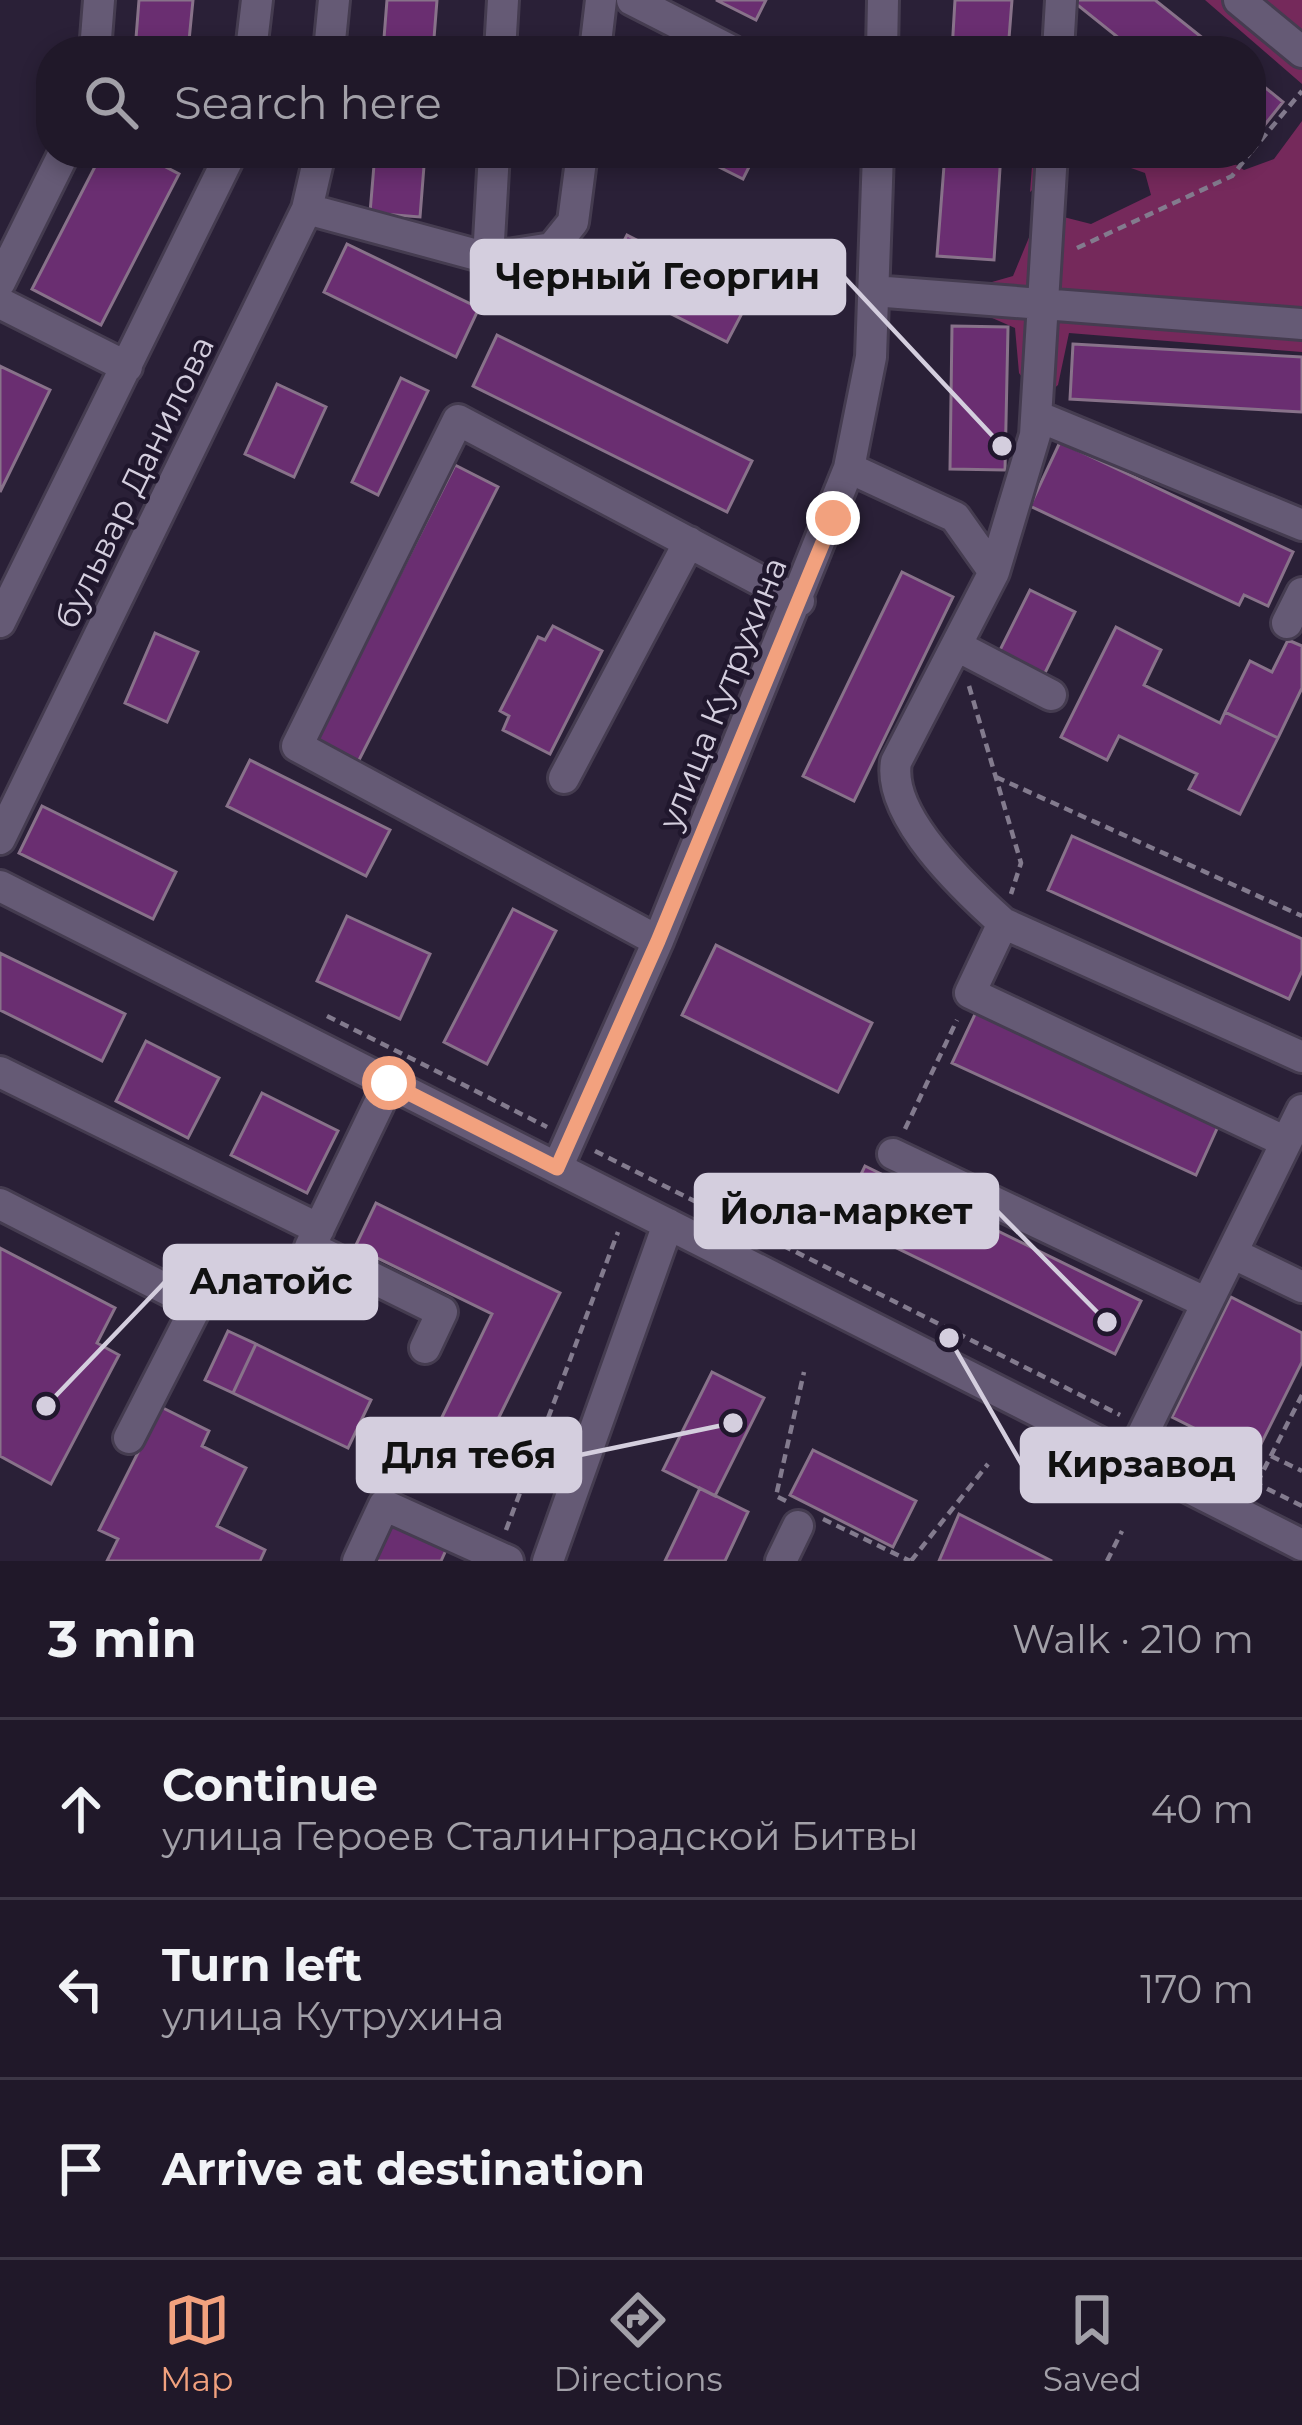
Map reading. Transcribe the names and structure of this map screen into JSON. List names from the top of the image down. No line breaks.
{"streets":{"street":["бульвар Данилова","улица Кутрухина"]},"places":["Черный Георгин","Йола-маркет","Кирзавод","Алатойс","Для тебя"],"page":{"search":"Search here","heading":["3 min","Walk · 210 m"],"list":[["Continue","улица Героев Сталинградской Битвы","40 m"],["Turn left","улица Кутрухина","170 m"],"Arrive at destination"],"nav":["Map","Directions","Saved"]}}
